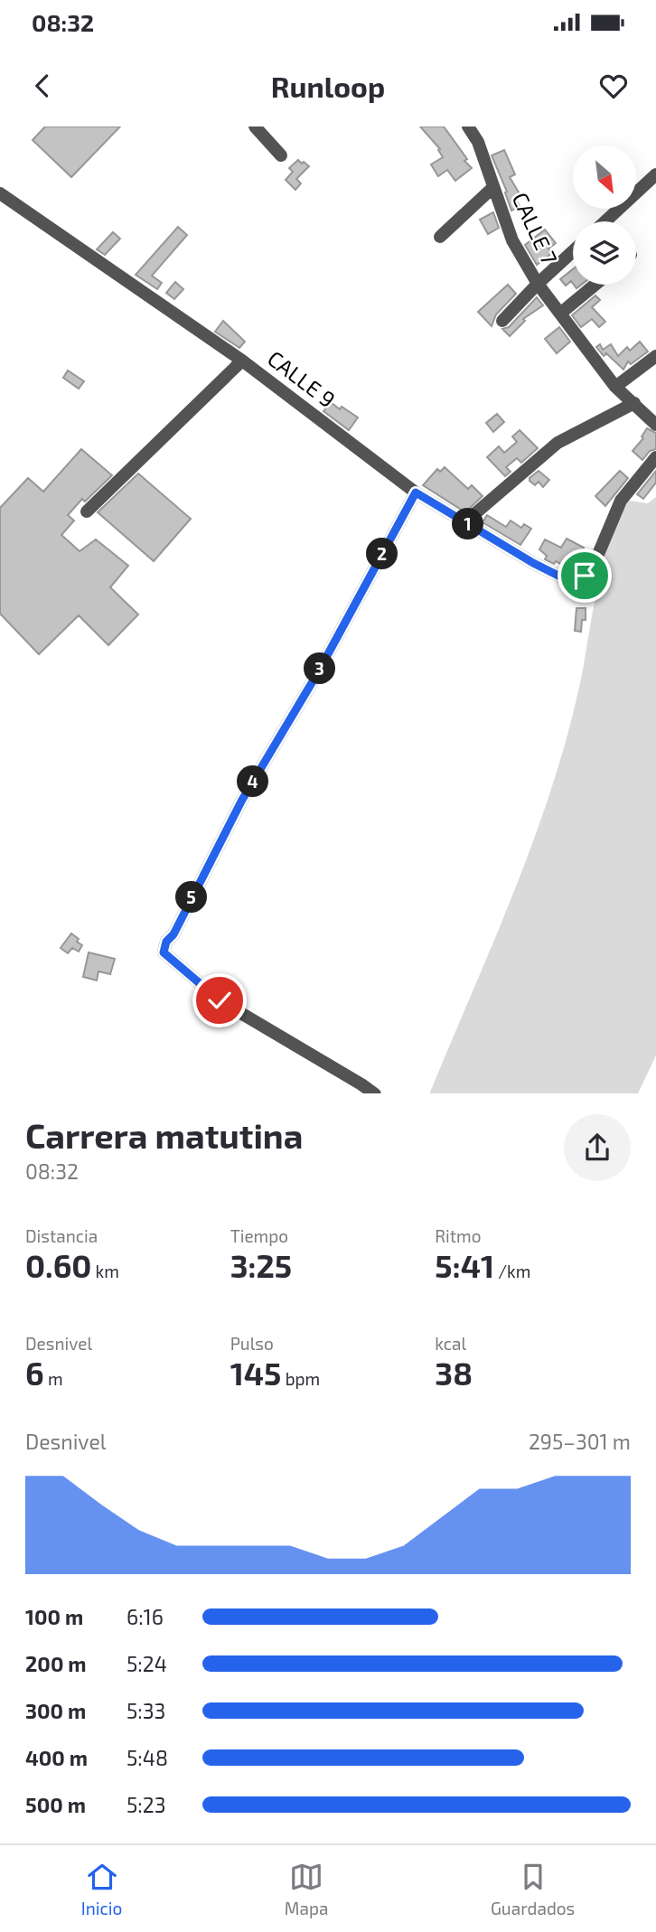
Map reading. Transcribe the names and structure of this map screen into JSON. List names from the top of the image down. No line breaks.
{"streets":{"street":["CALLE 7","CALLE 9"]},"north":"bottom right","page":{"status":"08:32","header":"Runloop","pins":["1","2","3","4","5"],"heading":["Carrera matutina","08:32"],"stats":[["Distancia","0.60 km"],["Tiempo","3:25"],["Ritmo","5:41 /km"],["Desnivel","6 m"],["Pulso","145 bpm"],["kcal","38"]],"chart":["Desnivel","295–301 m"],"list":[{"name":"100 m","note":"6:16"},{"name":"200 m","note":"5:24"},{"name":"300 m","note":"5:33"},{"name":"400 m","note":"5:48"},{"name":"500 m","note":"5:23"}],"tabs":["Inicio","Mapa","Guardados"]}}
